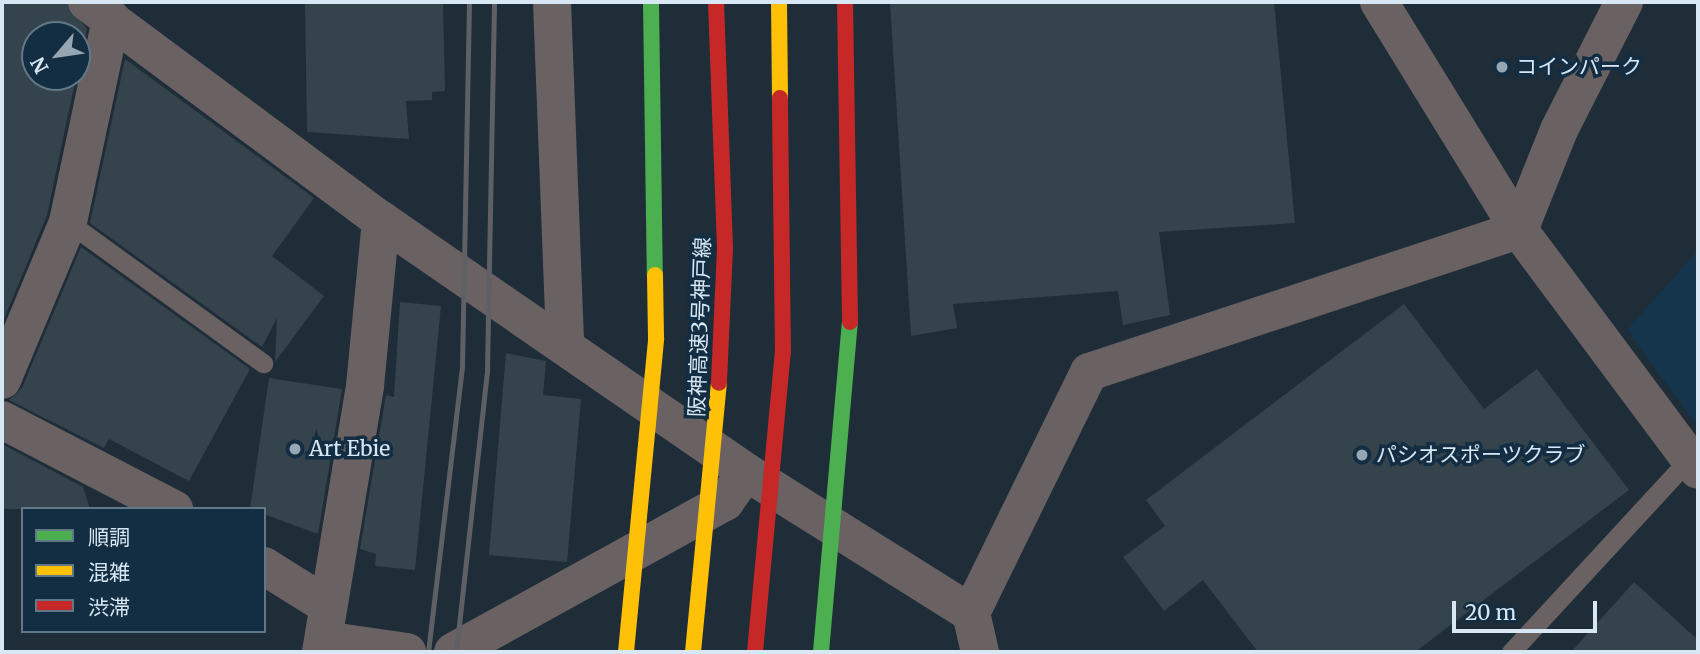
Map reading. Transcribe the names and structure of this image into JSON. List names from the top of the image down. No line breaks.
{"streets":{"highway":["阪神高速3号神戸線"]},"places":["コインパーク","Art Ebie","パシオスポーツクラブ"],"legend":["順調","混雑","渋滞"],"scale_bar":"20 m","north":"bottom left"}
